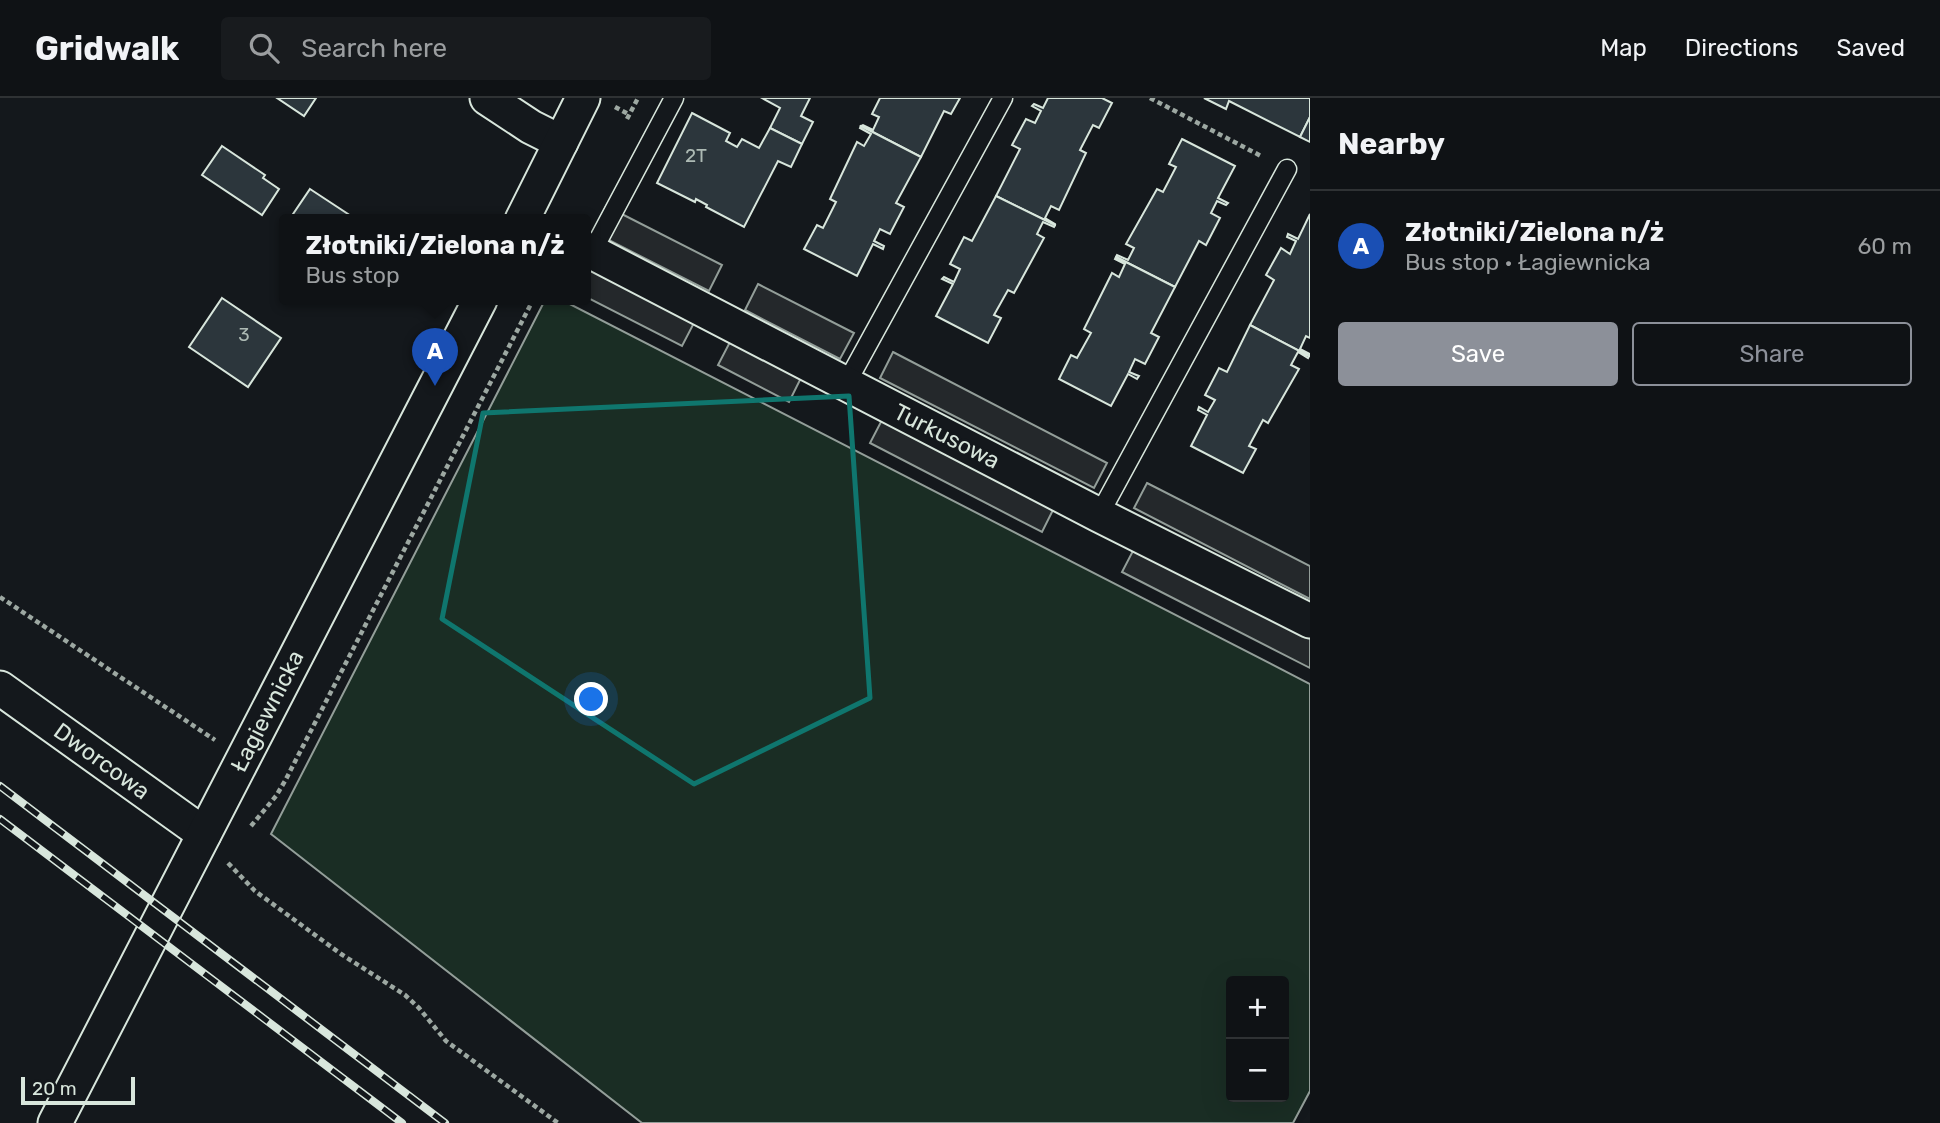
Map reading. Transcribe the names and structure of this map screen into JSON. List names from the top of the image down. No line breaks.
{"streets":{"street":["Turkusowa","Łagiewnicka","Dworcowa"]},"crossings":[["Łagiewnicka","Dworcowa"]],"house_numbers":["2T","3"],"scale_bar":"20 m","page":{"header":"Gridwalk","search":"Search here","nav":["Map","Directions","Saved"],"heading":"Nearby","list":[{"mark":"A","name":"Złotniki/Zielona n/ż","note":"Bus stop · Łagiewnicka","value":"60 m"}],"popup":["Złotniki/Zielona n/ż","Bus stop"],"buttons":["Save","Share"],"pins":"A","map_buttons":["+","−"],"scale":"20 m"}}
